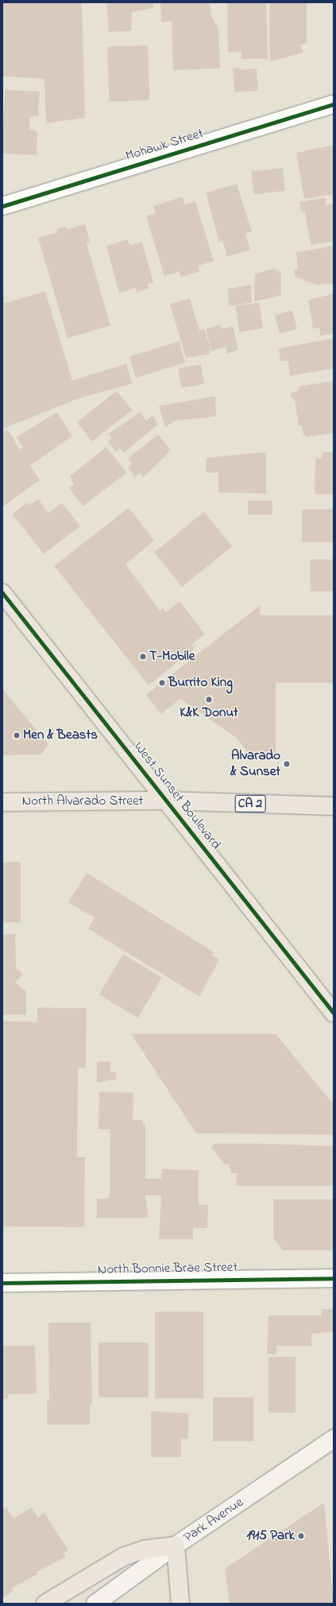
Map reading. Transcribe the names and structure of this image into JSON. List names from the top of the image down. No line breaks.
{"streets":{"main road":["West Sunset Boulevard","North Alvarado Street","CA 2"],"street":["Mohawk Street","North Bonnie Brae Street","Park Avenue"]},"crossings":[["West Sunset Boulevard","North Alvarado Street"]],"places":["T-Mobile","Burrito King","K&K Donut","Men & Beasts","Alvarado & Sunset","1915 Park"]}
